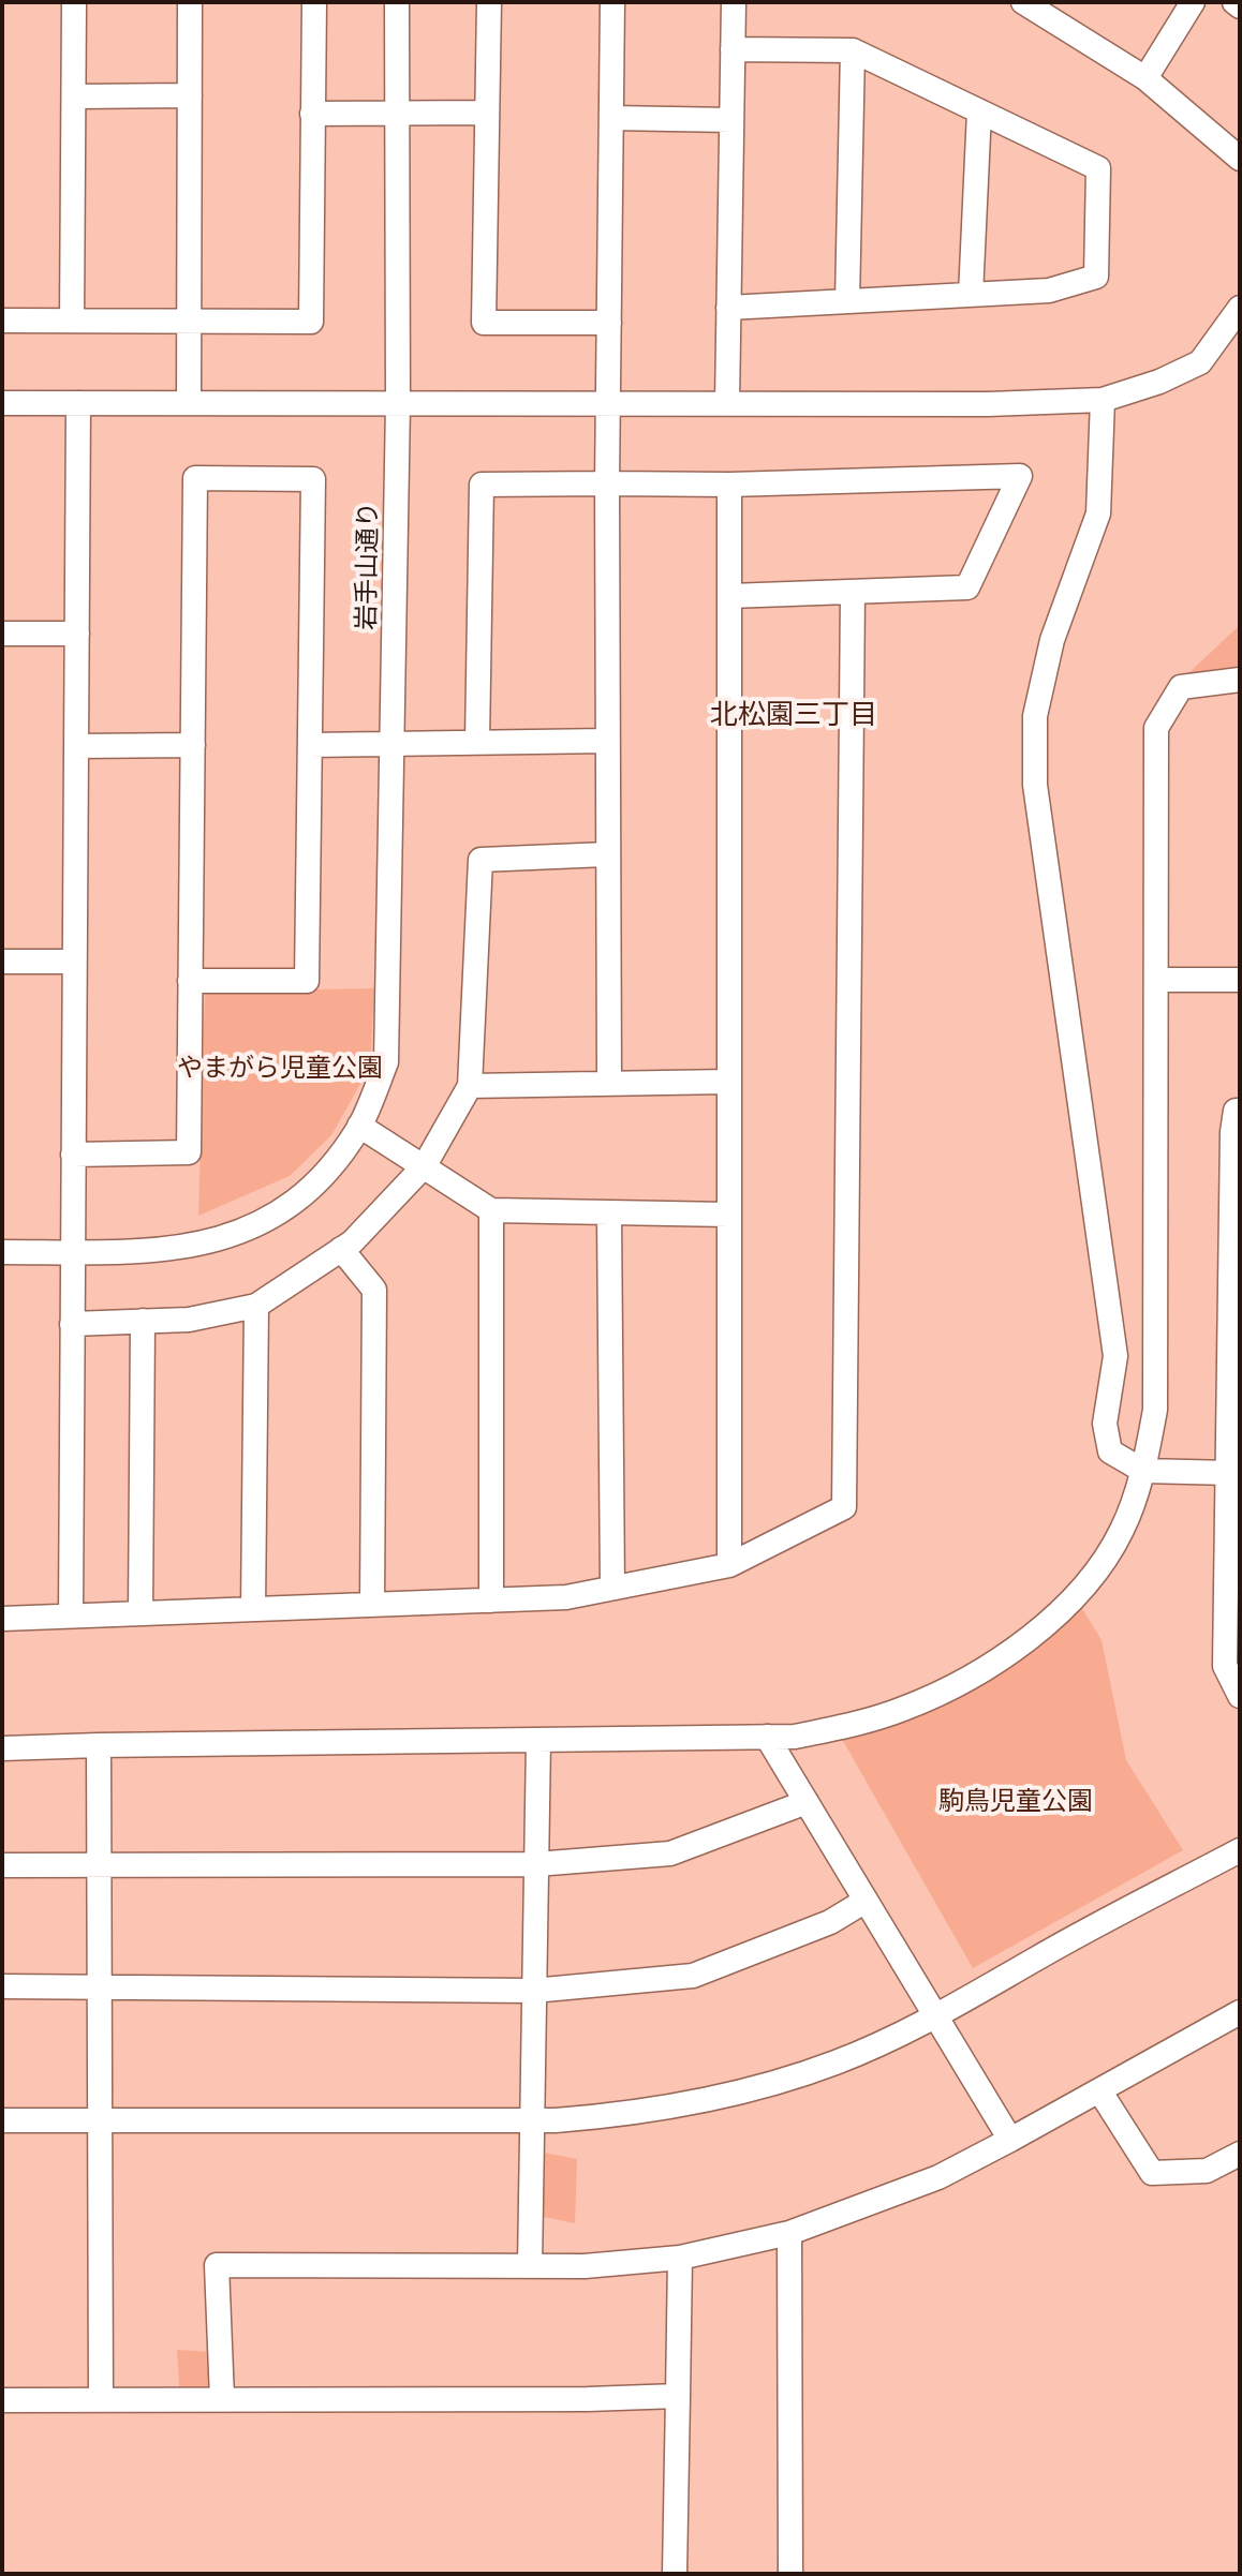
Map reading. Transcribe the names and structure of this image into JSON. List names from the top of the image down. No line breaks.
{"streets":{"street":["岩手山通り"]},"districts":["北松園三丁目"],"parks":["やまがら児童公園","駒鳥児童公園"]}
